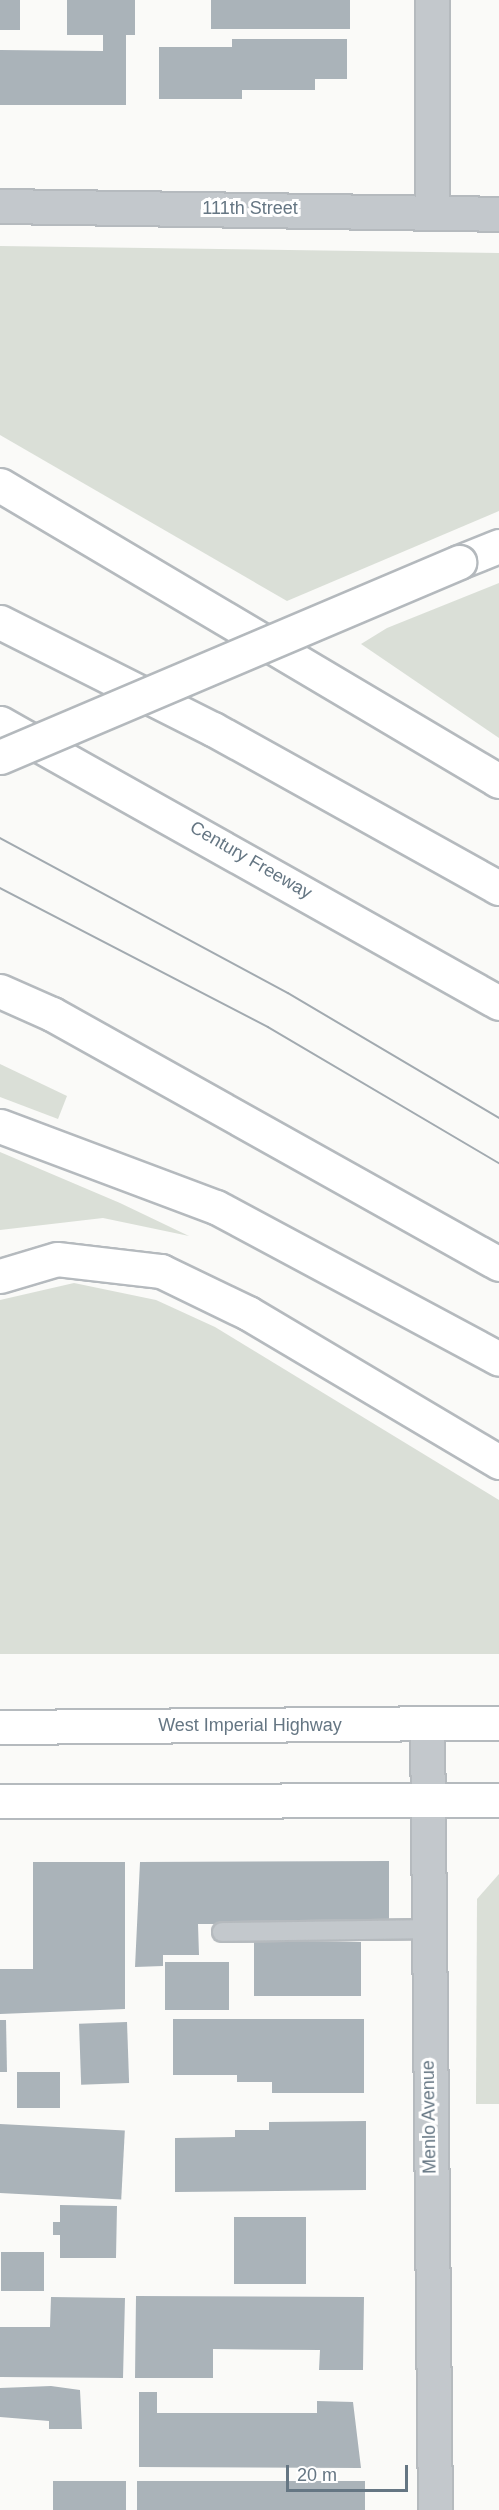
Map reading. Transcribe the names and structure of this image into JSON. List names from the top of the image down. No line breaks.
{"streets":{"main road":["Century Freeway","West Imperial Highway"],"street":["111th Street","Menlo Avenue"]},"crossings":[["West Imperial Highway","Menlo Avenue"]],"scale_bar":"20 m"}
